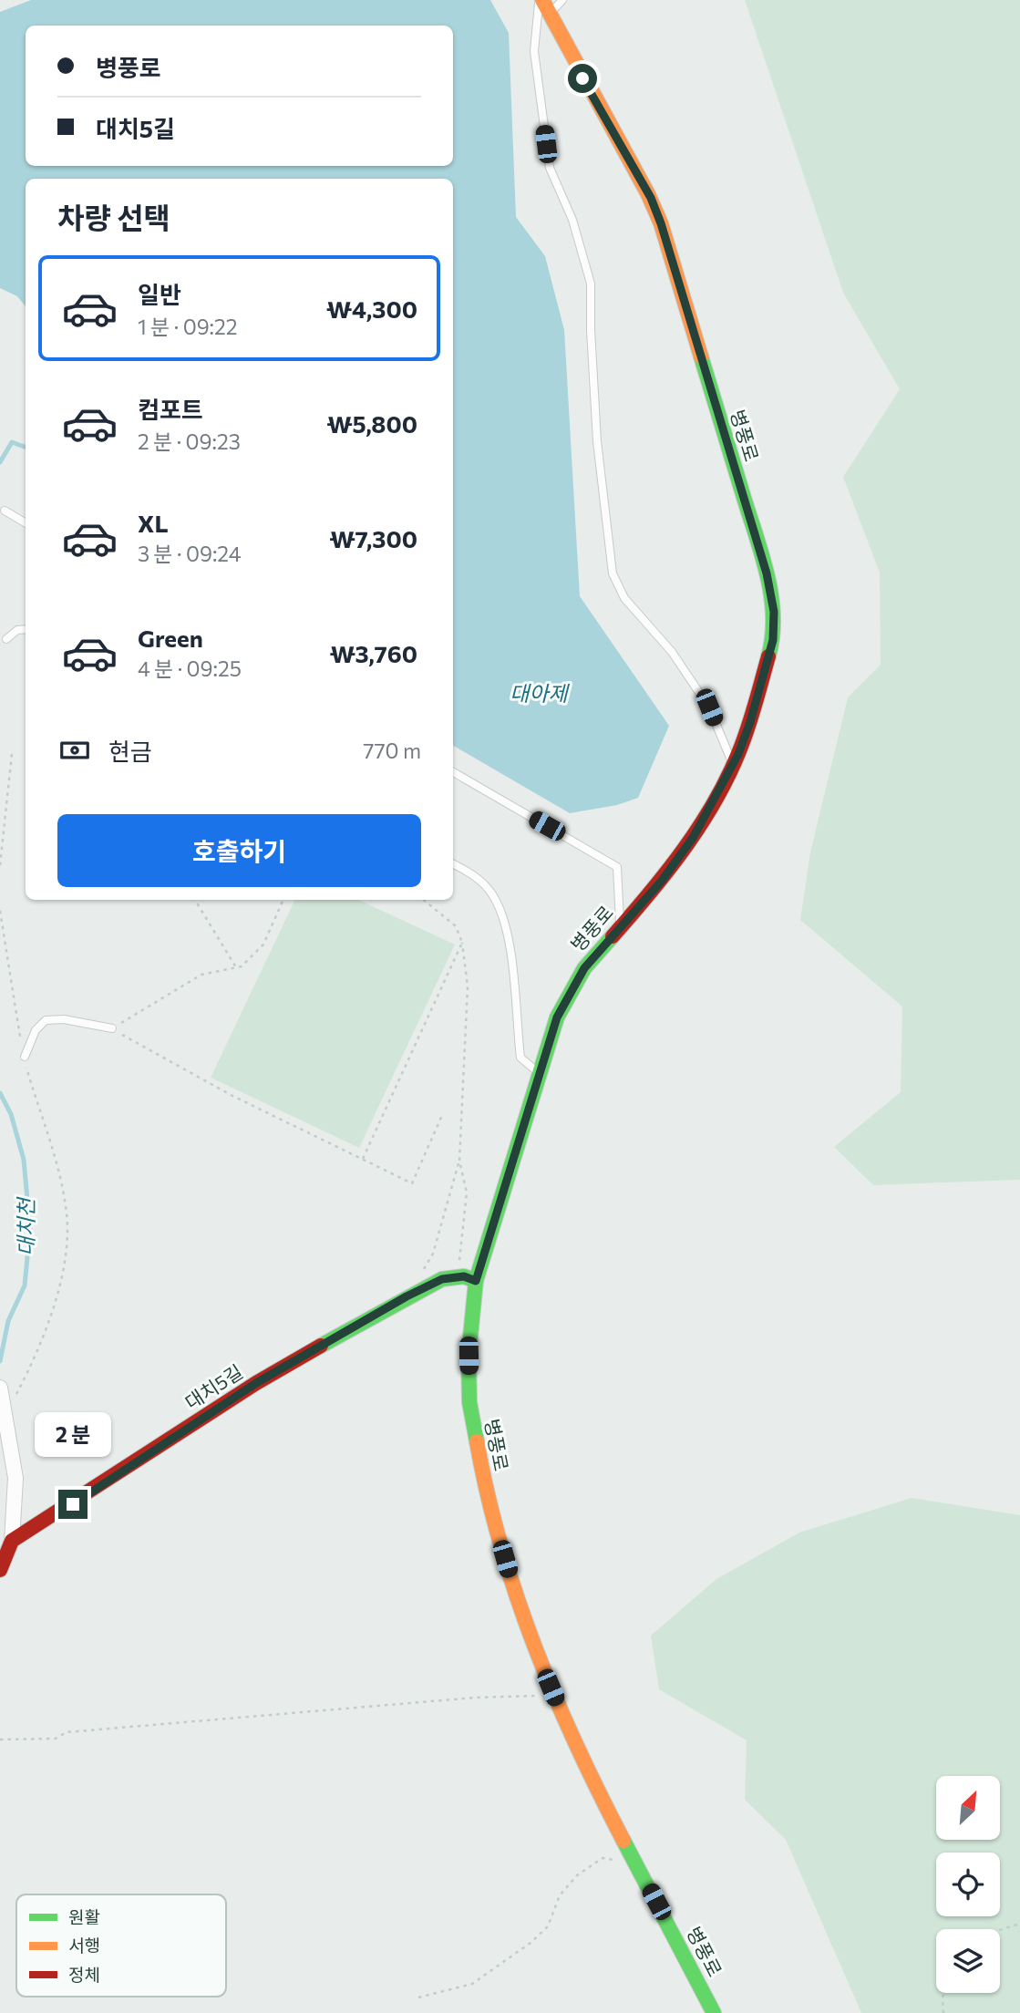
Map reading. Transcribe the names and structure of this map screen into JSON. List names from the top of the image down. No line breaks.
{"streets":{"main road":["병풍로","대치5길"]},"crossings":[["병풍로","대치5길"]],"water":["대아제","대치천"],"legend":["원활","서행","정체"],"north":"top right","page":{"banner":["병풍로","대치5길"],"heading":"차량 선택","list":[{"name":"일반","note":"1 분 · 09:22","value":"₩4,300"},{"name":"컴포트","note":"2 분 · 09:23","value":"₩5,800"},{"name":"XL","note":"3 분 · 09:24","value":"₩7,300"},{"name":"Green","note":"4 분 · 09:25","value":"₩3,760"}],"pay":["현금","770 m"],"buttons":"호출하기","bubble":"2 분"}}
